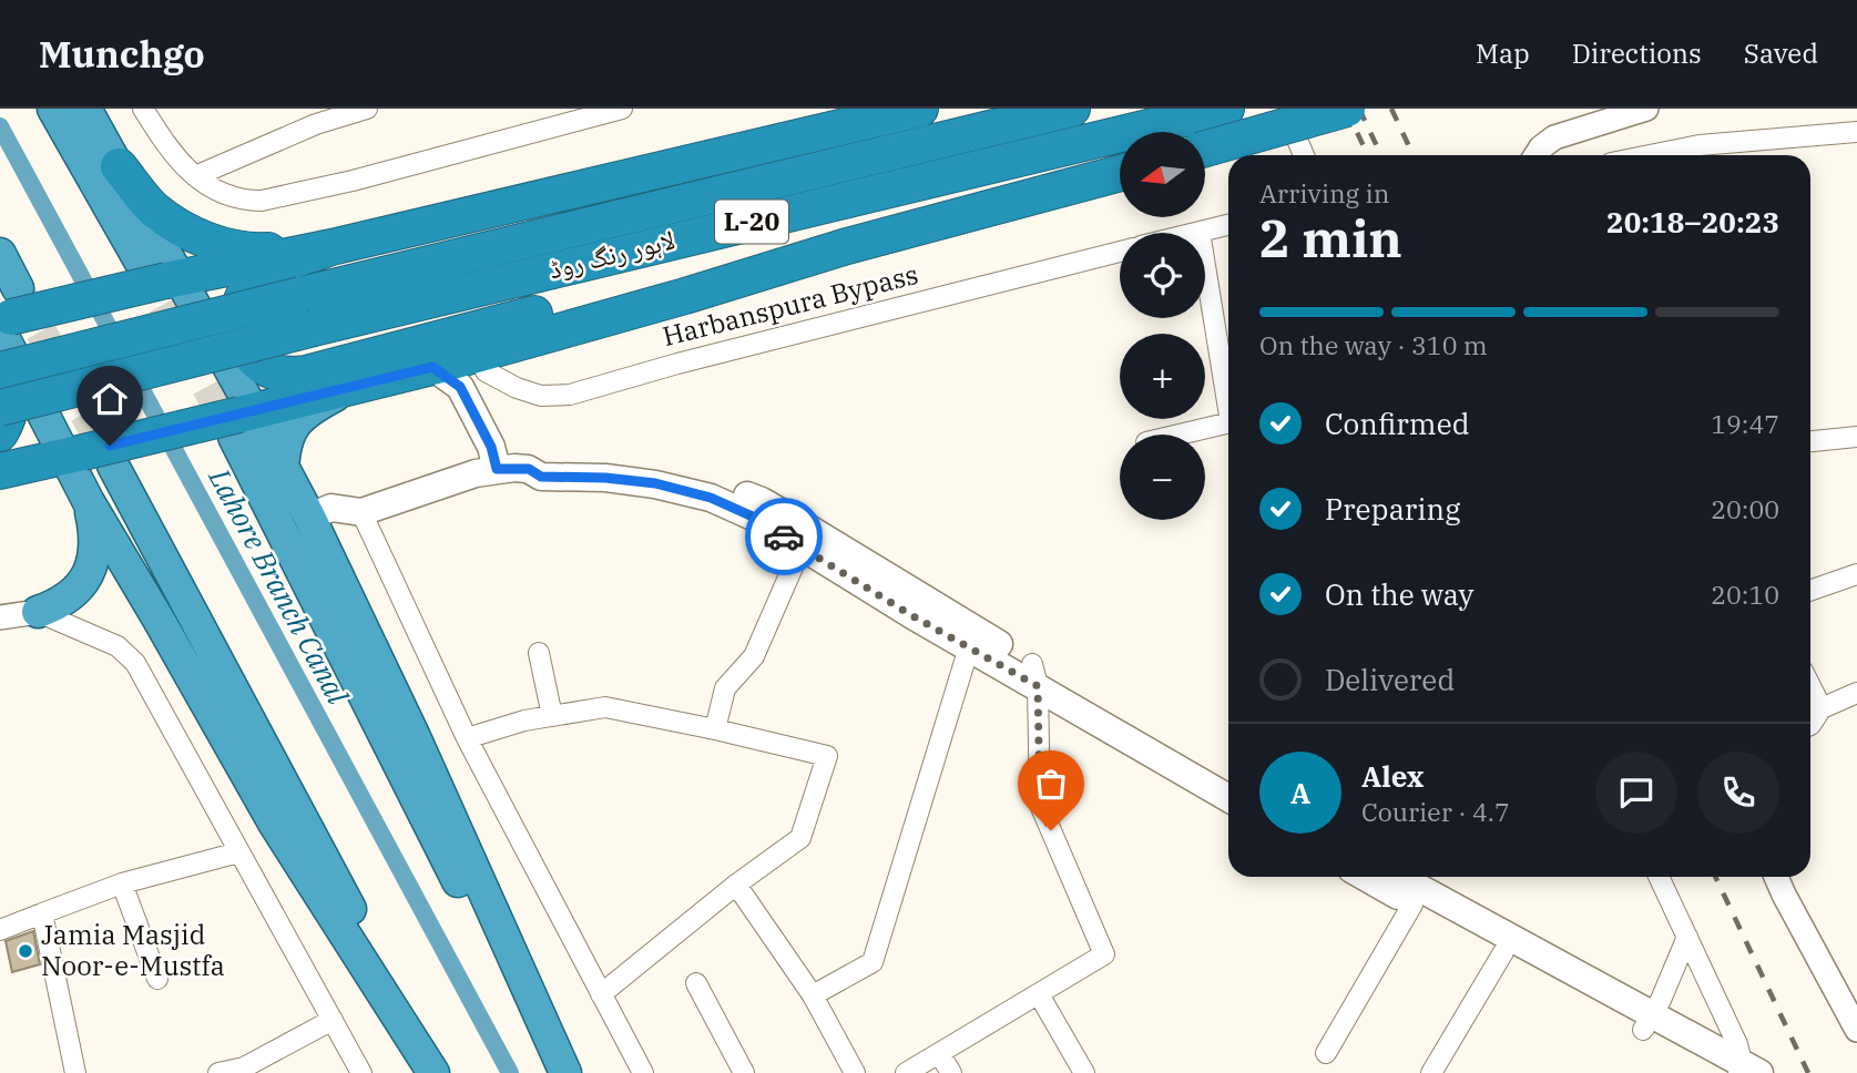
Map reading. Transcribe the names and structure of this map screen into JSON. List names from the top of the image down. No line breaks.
{"streets":{"highway":["L-20","لاہور رنگ روڈ"],"street":["Harbanspura Bypass"]},"water":["Lahore Branch Canal"],"places":["Jamia Masjid Noor-e-Mustfa"],"north":"left","page":{"header":"Munchgo","nav":["Map","Directions","Saved"],"map_buttons":["+","−"],"heading":["2 min","Arriving in","20:18–20:23"],"panel":["Alex","Courier · 4.7"],"bar":"On the way · 310 m","list":[["Confirmed","19:47"],["Preparing","20:00"],["On the way","20:10"],"Delivered"],"round":"A"}}
